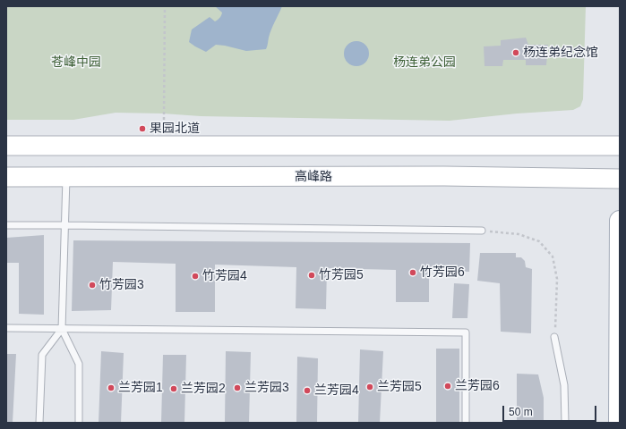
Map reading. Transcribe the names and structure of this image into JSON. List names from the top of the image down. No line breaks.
{"streets":{"main road":["高峰路"]},"parks":["苍峰中园","杨连弟公园"],"places":["杨连弟纪念馆","果园北道","竹芳园6","竹芳园5","竹芳园4","竹芳园3","兰芳园6","兰芳园5","兰芳园1","兰芳园3","兰芳园2","兰芳园4"],"scale_bar":"50 m"}
